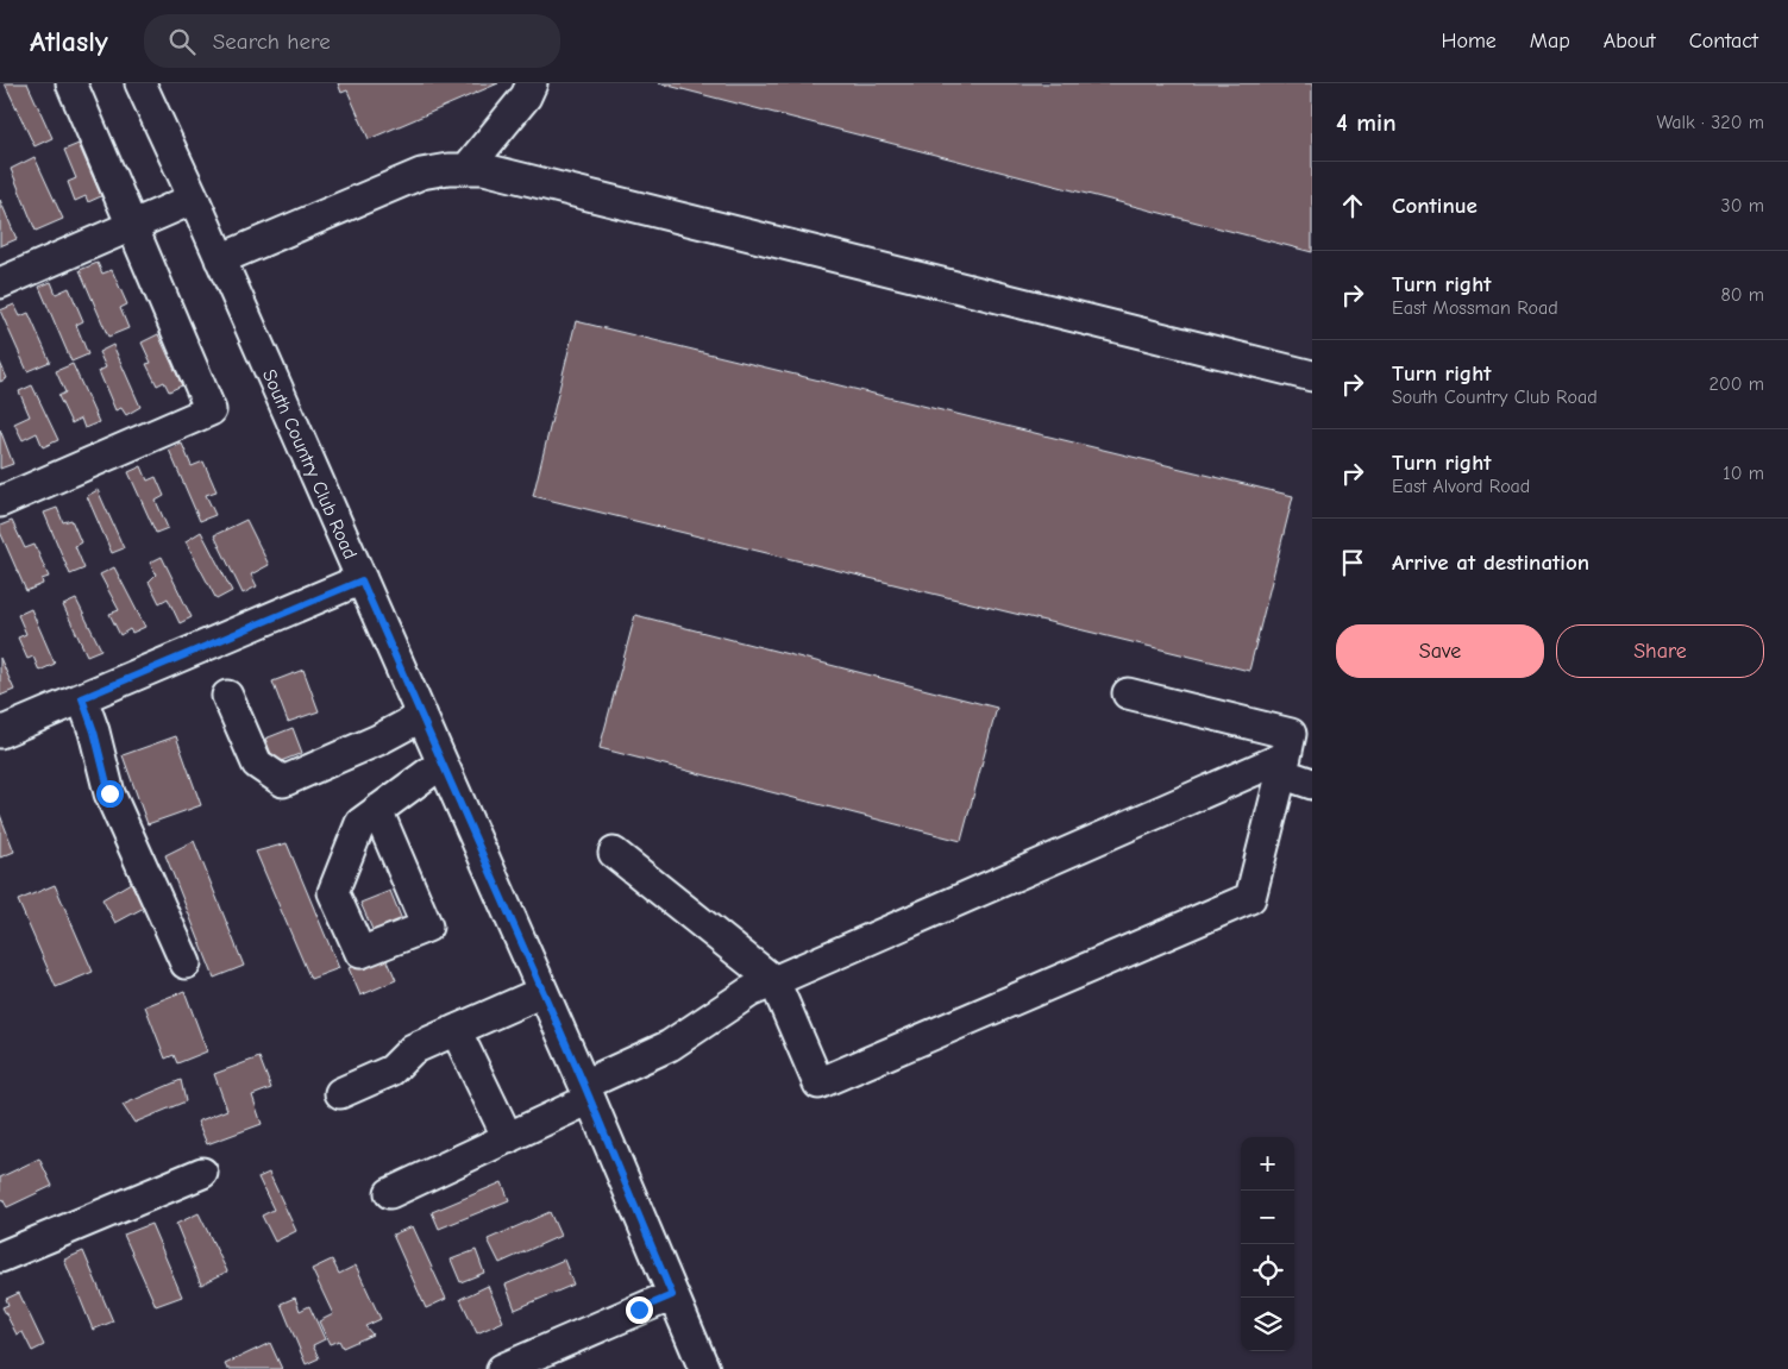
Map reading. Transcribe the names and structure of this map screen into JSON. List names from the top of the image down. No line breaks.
{"streets":{"street":["South Country Club Road"]},"page":{"header":"Atlasly","search":"Search here","nav":["Home","Map","About","Contact"],"heading":["4 min","Walk · 320 m"],"list":[["Continue","30 m"],["Turn right","East Mossman Road","80 m"],["Turn right","South Country Club Road","200 m"],["Turn right","East Alvord Road","10 m"],"Arrive at destination"],"buttons":["Save","Share"],"map_buttons":["+","−"]}}
